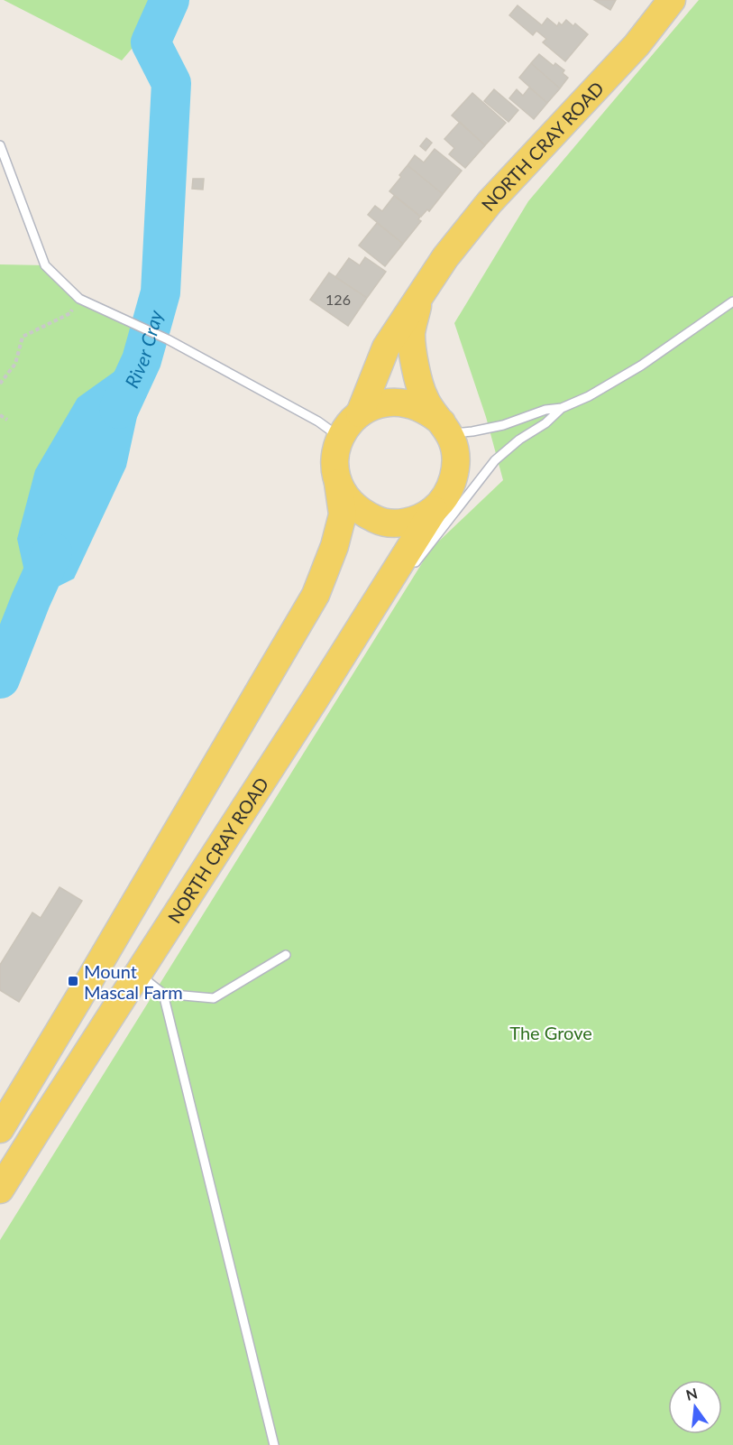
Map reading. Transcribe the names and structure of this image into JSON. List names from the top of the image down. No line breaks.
{"streets":{"main road":["NORTH CRAY ROAD"]},"water":["River Cray"],"parks":["The Grove"],"places":{"transit":["Mount Mascal Farm"]},"house_numbers":["126"],"north":"top"}
